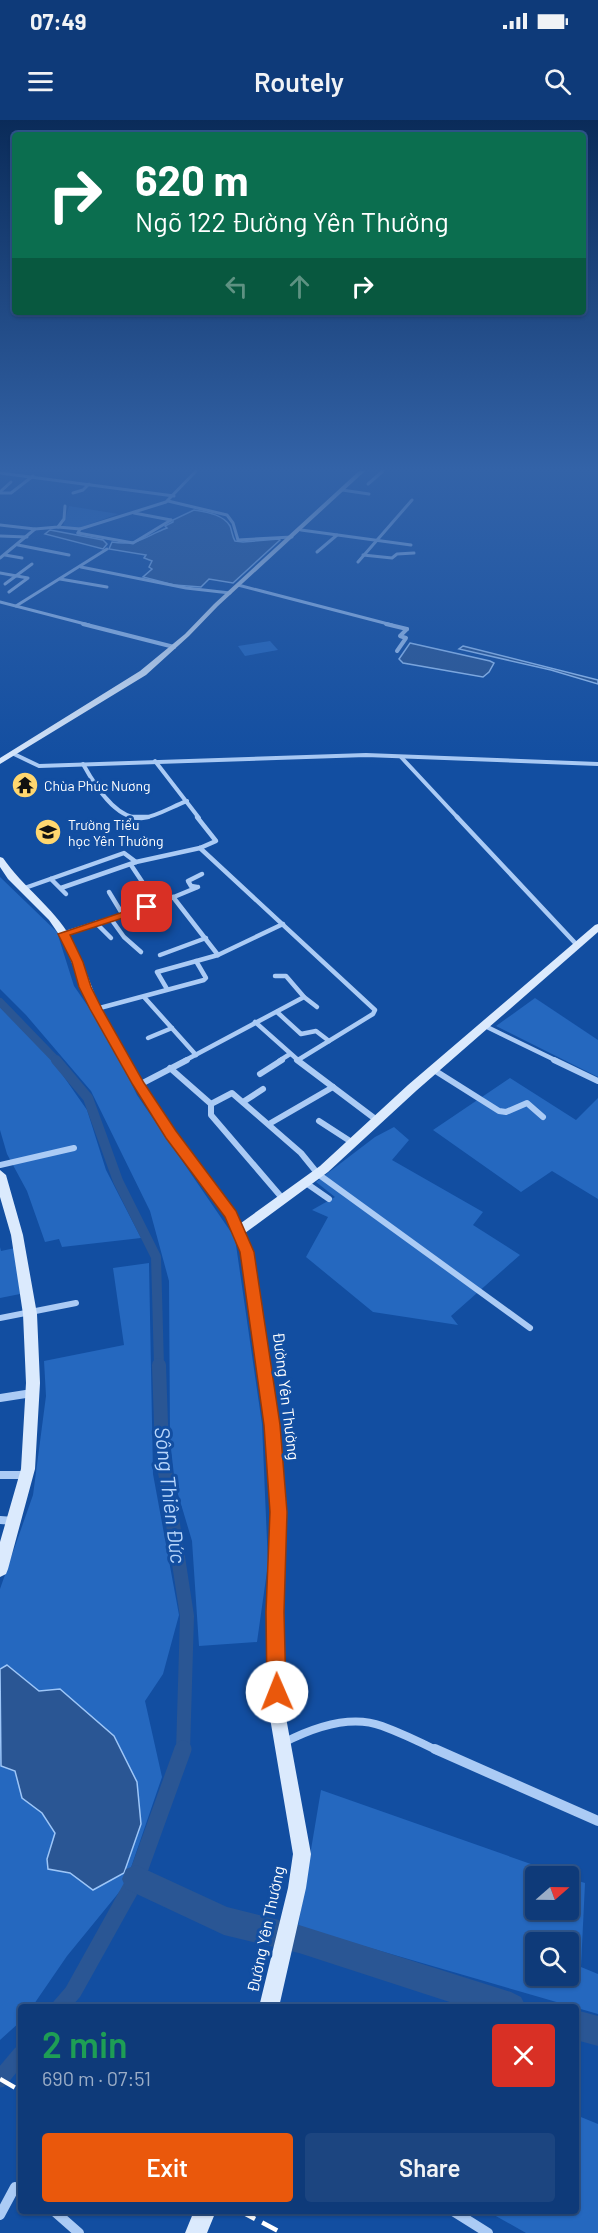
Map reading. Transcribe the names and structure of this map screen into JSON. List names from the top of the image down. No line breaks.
{"streets":{"main road":["Đường Yên Thường"]},"water":["Sông Thiên Đức"],"places":{"temple":["Chùa Phúc Nương"],"school or university":["Trường Tiểu học Yên Thường"]},"north":"right","page":{"status":"07:49","header":"Routely","turn":["620 m","Ngõ 122 Đường Yên Thường"],"heading":["2 min","690 m · 07:51"],"buttons":["Exit","Share"]}}
